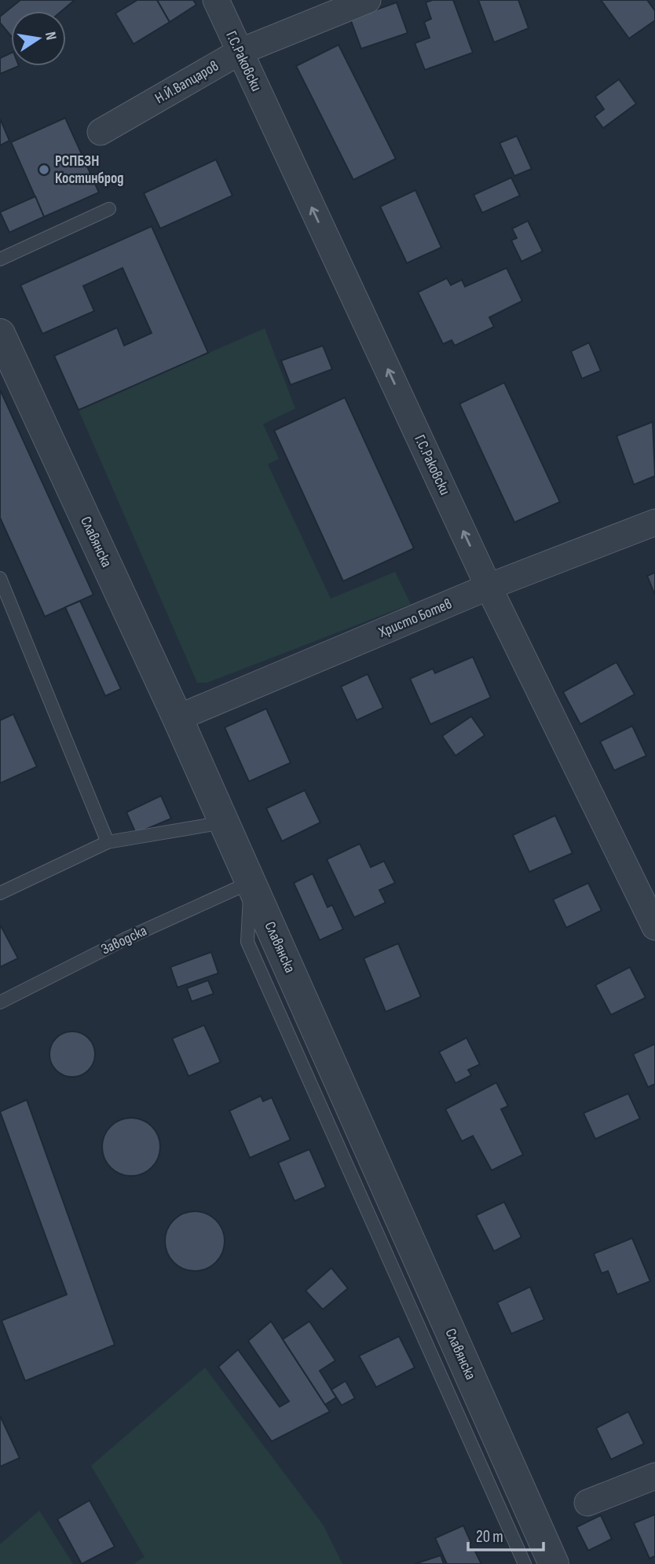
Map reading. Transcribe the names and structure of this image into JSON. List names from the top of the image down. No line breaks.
{"streets":{"street":["Г.С.Раковски","Н.Й.Вапцаров","Славянска","Христо Ботев"],"lane":["Заводска"]},"crossings":[["Г.С.Раковски","Н.Й.Вапцаров"],["Г.С.Раковски","Христо Ботев"],["Славянска","Христо Ботев"],["Славянска","Заводска"]],"one_way":["Г.С.Раковски"],"places":["РСПБЗН Костинброд"],"scale_bar":"20 m","north":"right"}
